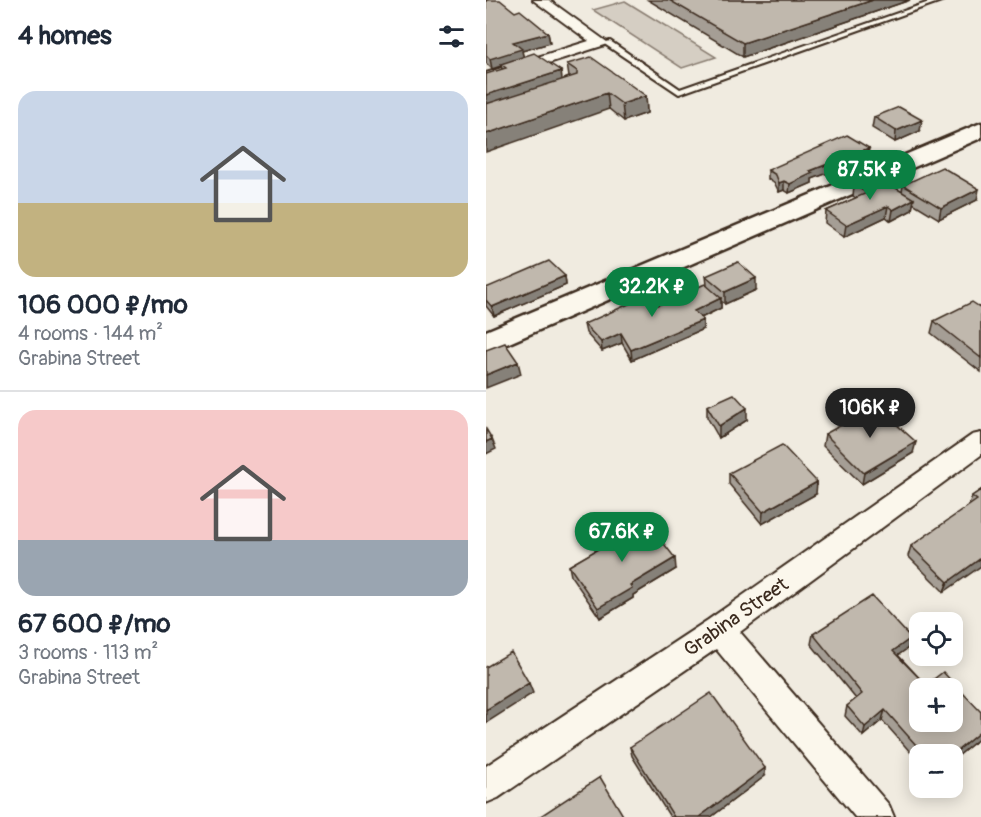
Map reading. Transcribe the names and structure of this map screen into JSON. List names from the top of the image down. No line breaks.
{"streets":{"street":["Grabina Street"]},"page":{"heading":"4 homes","list":[{"name":"106 000 ₽/mo","note":"4 rooms · 144 m² · Grabina Street"},{"name":"67 600 ₽/mo","note":"3 rooms · 113 m² · Grabina Street"}],"price":["87.5K ₽","32.2K ₽","106K ₽","67.6K ₽"],"map_buttons":["+","−"]}}
